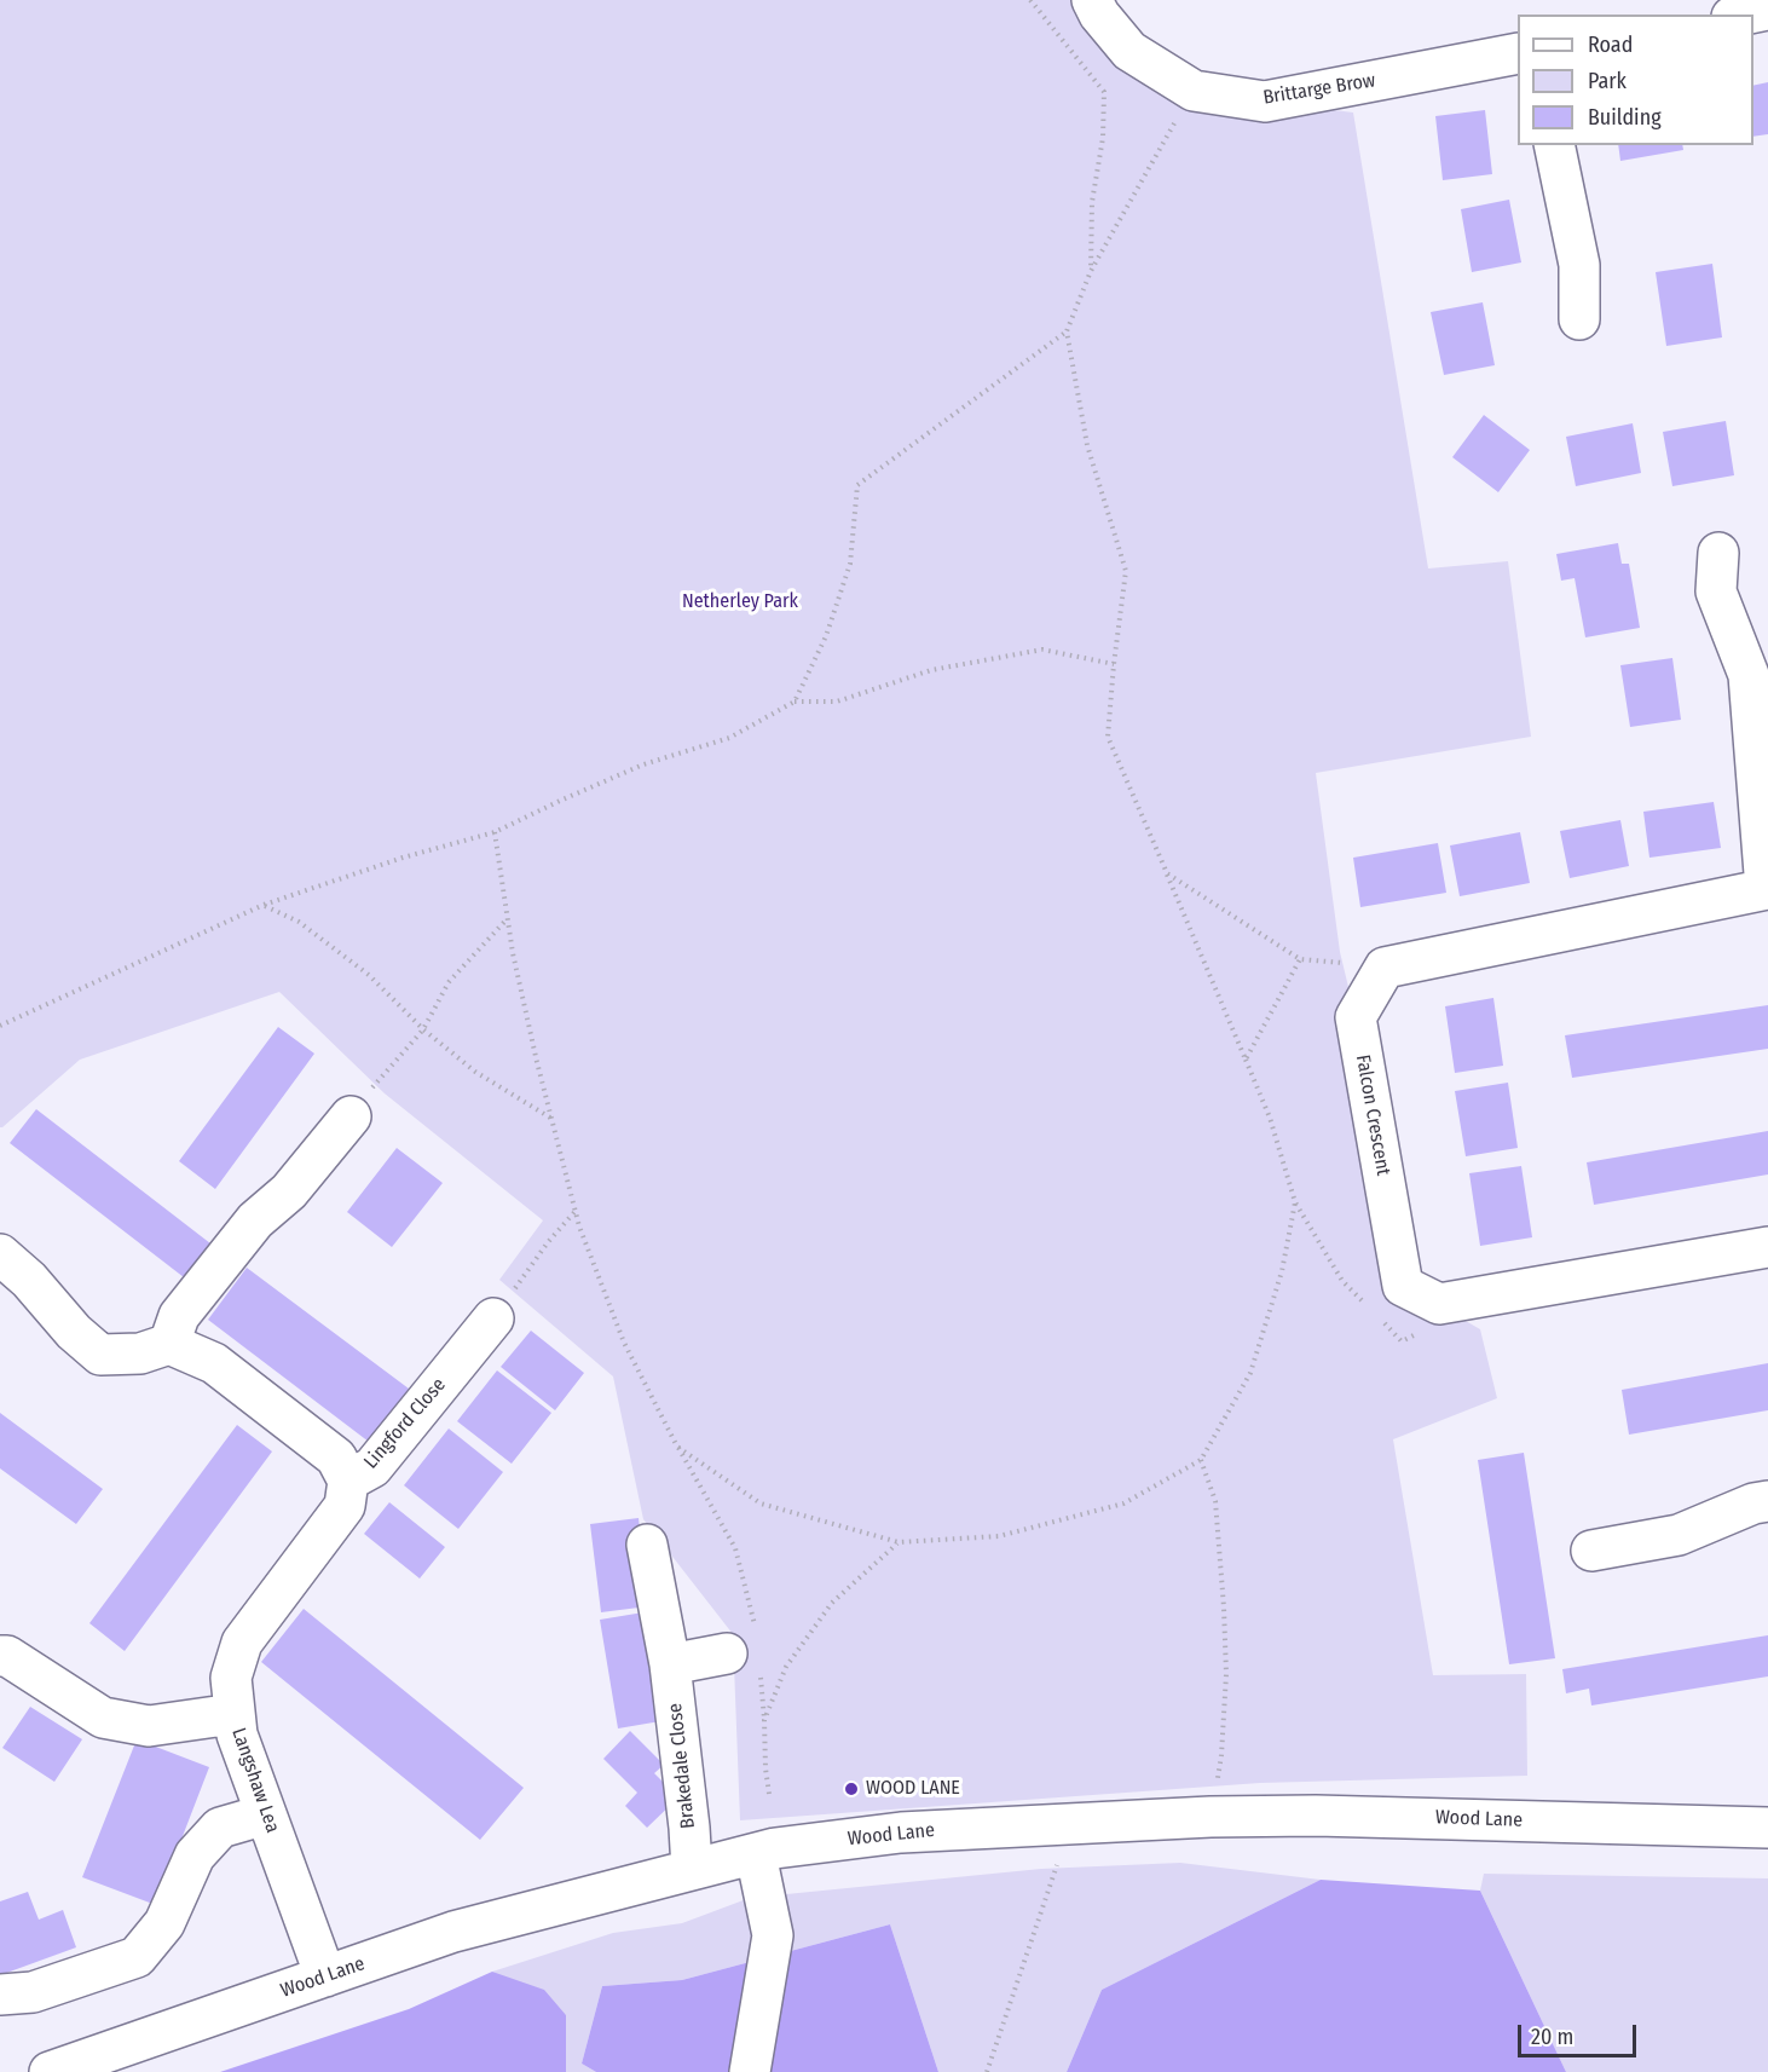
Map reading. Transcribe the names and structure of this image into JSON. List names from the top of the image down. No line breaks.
{"streets":{"street":["Brittarge Brow","Falcon Crescent","Lingford Close","Brakedale Close","Langshaw Lea","Wood Lane"]},"crossings":[["Lingford Close","Langshaw Lea"],["Brakedale Close","Wood Lane"],["Langshaw Lea","Wood Lane"]],"parks":["Netherley Park"],"places":["WOOD LANE"],"legend":["Road","Park","Building"],"scale_bar":"20 m"}
